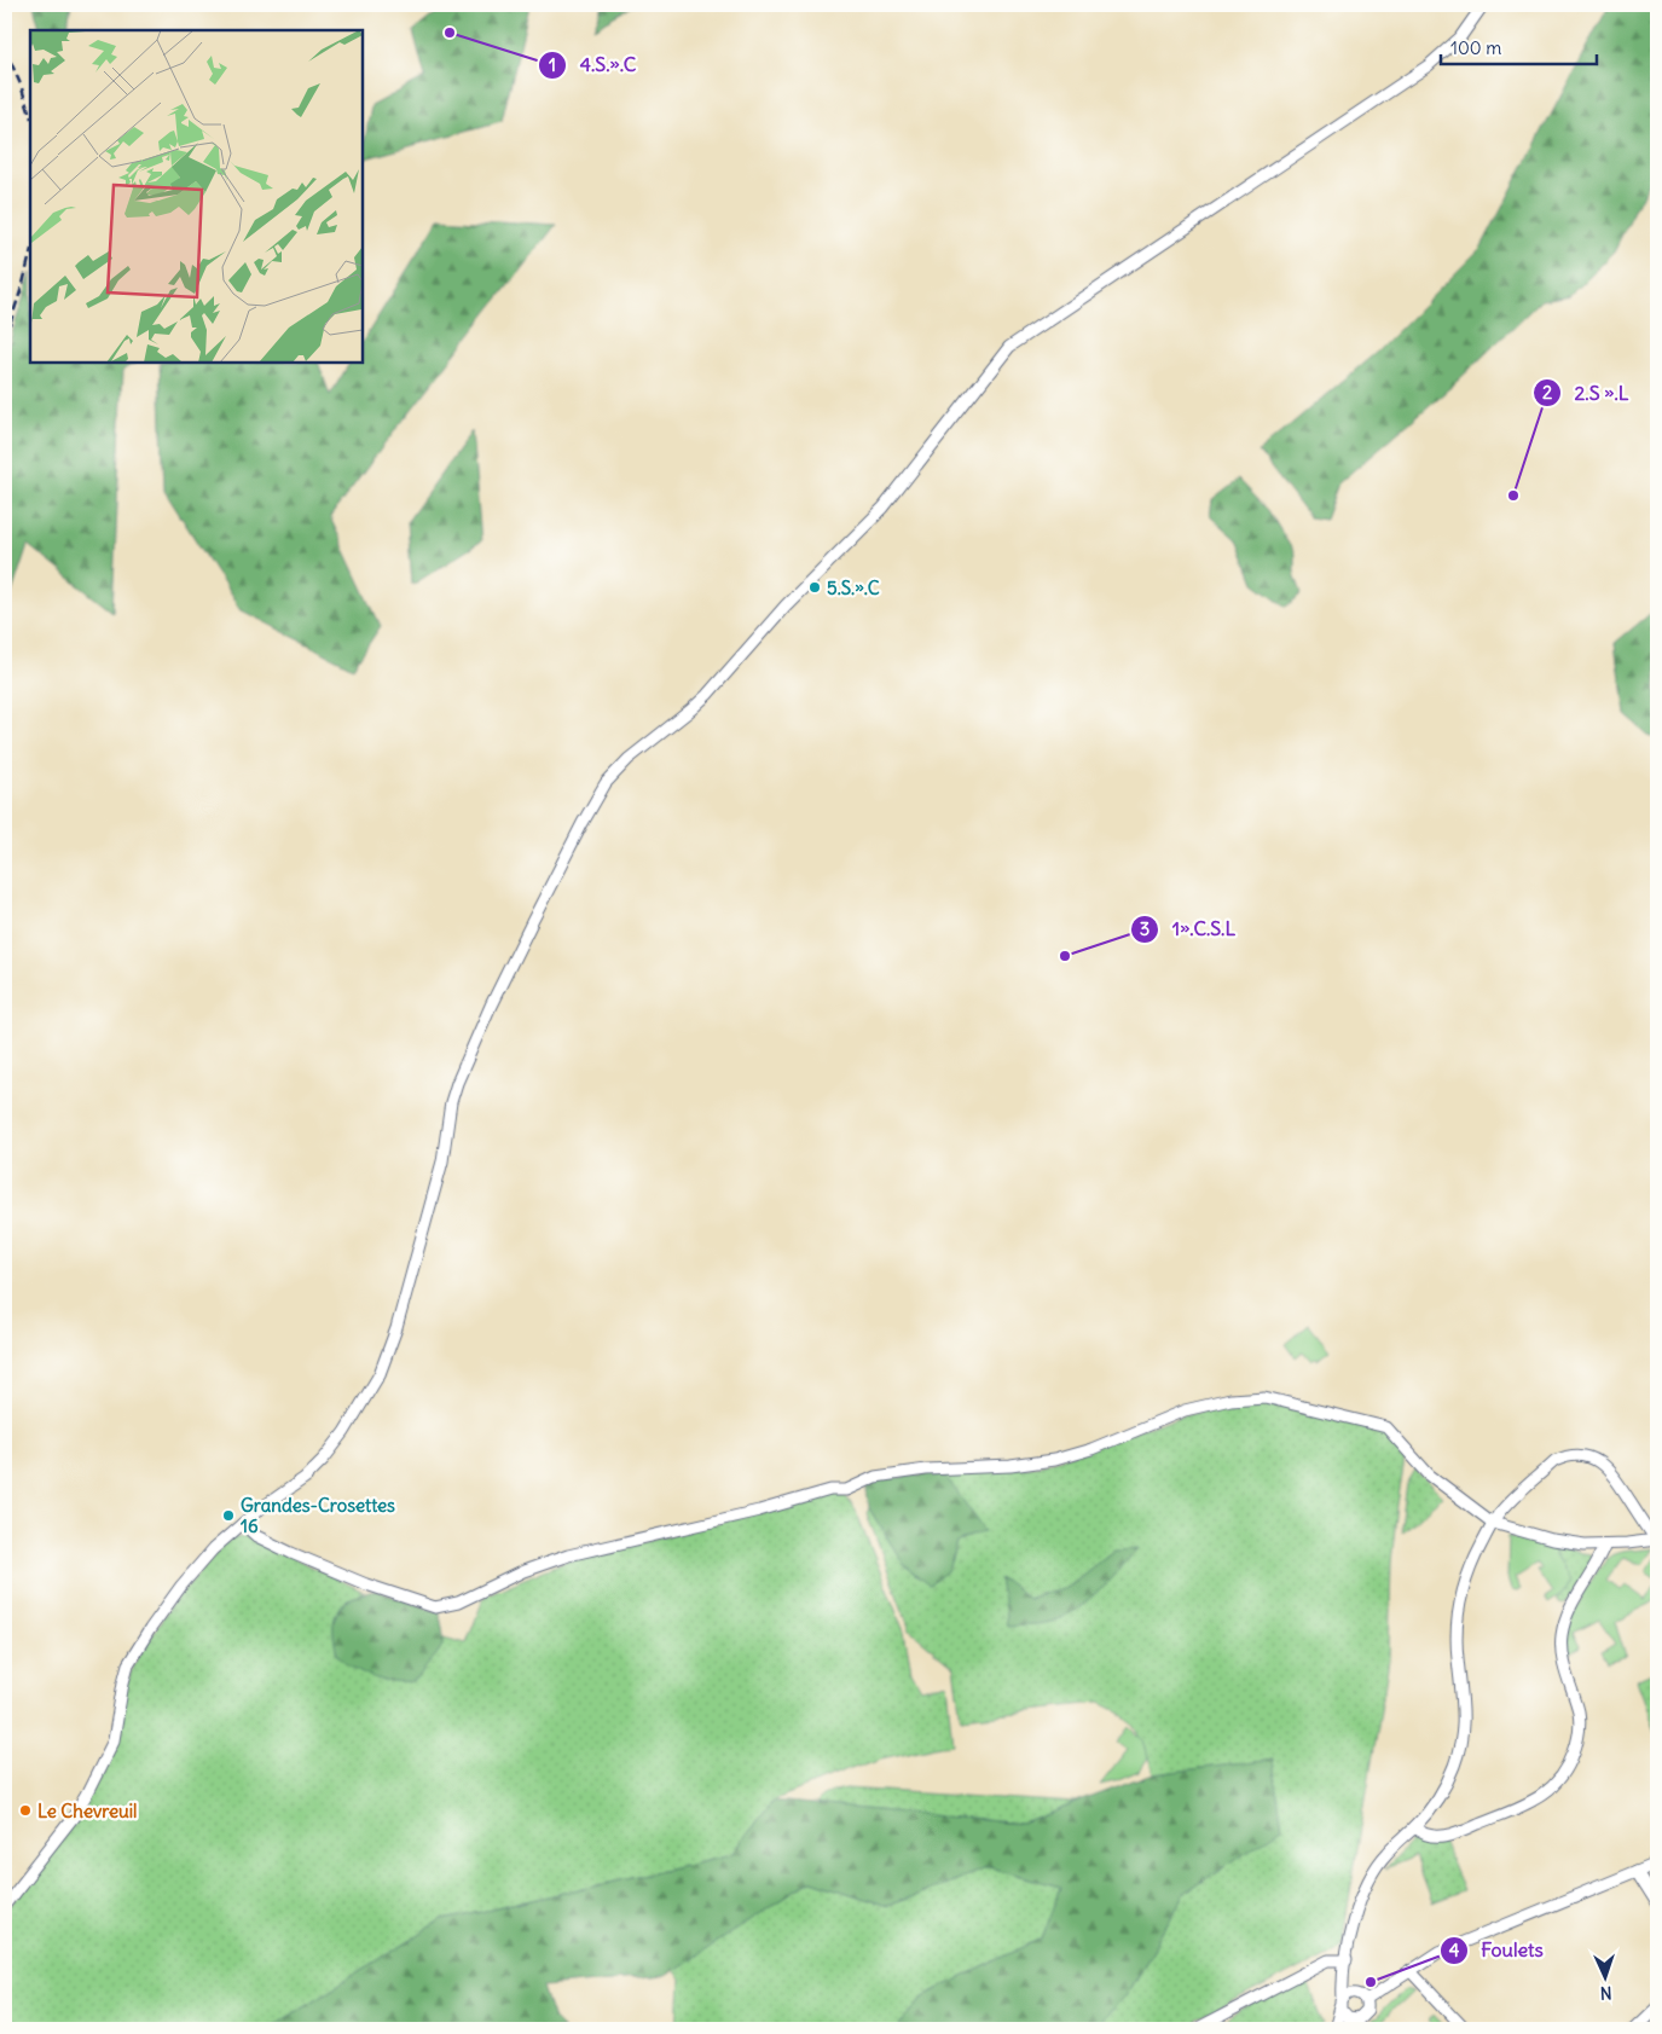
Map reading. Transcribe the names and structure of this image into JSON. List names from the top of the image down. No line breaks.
{"places":["4.S.».C","2.S ».L","5.S.».C","1».C.S.L","Grandes-Crosettes 16","Le Chevreuil","Foulets"],"scale_bar":"100 m","north":"bottom"}
